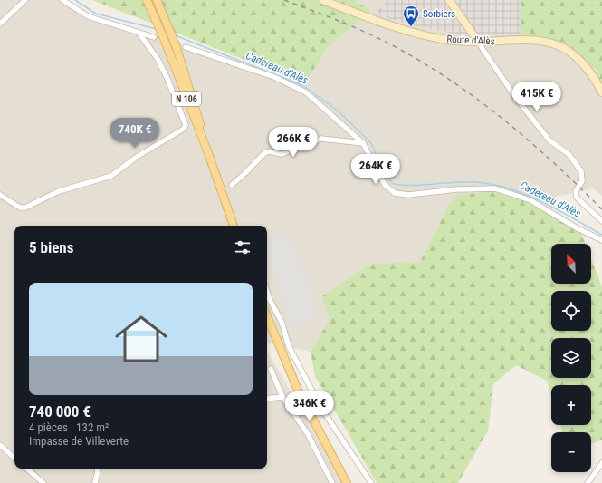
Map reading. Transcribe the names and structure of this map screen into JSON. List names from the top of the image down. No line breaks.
{"streets":{"main road":["Route d'Alès","N 106"]},"water":["Cadereau d'Alès"],"places":{"bus stop":["Sorbiers"]},"north":"top left","page":{"price":["415K €","740K €","266K €","264K €","346K €"],"heading":"5 biens","map_buttons":["+","−"],"list":[{"name":"740 000 €","note":"4 pièces · 132 m² · Impasse de Villeverte"}]}}
